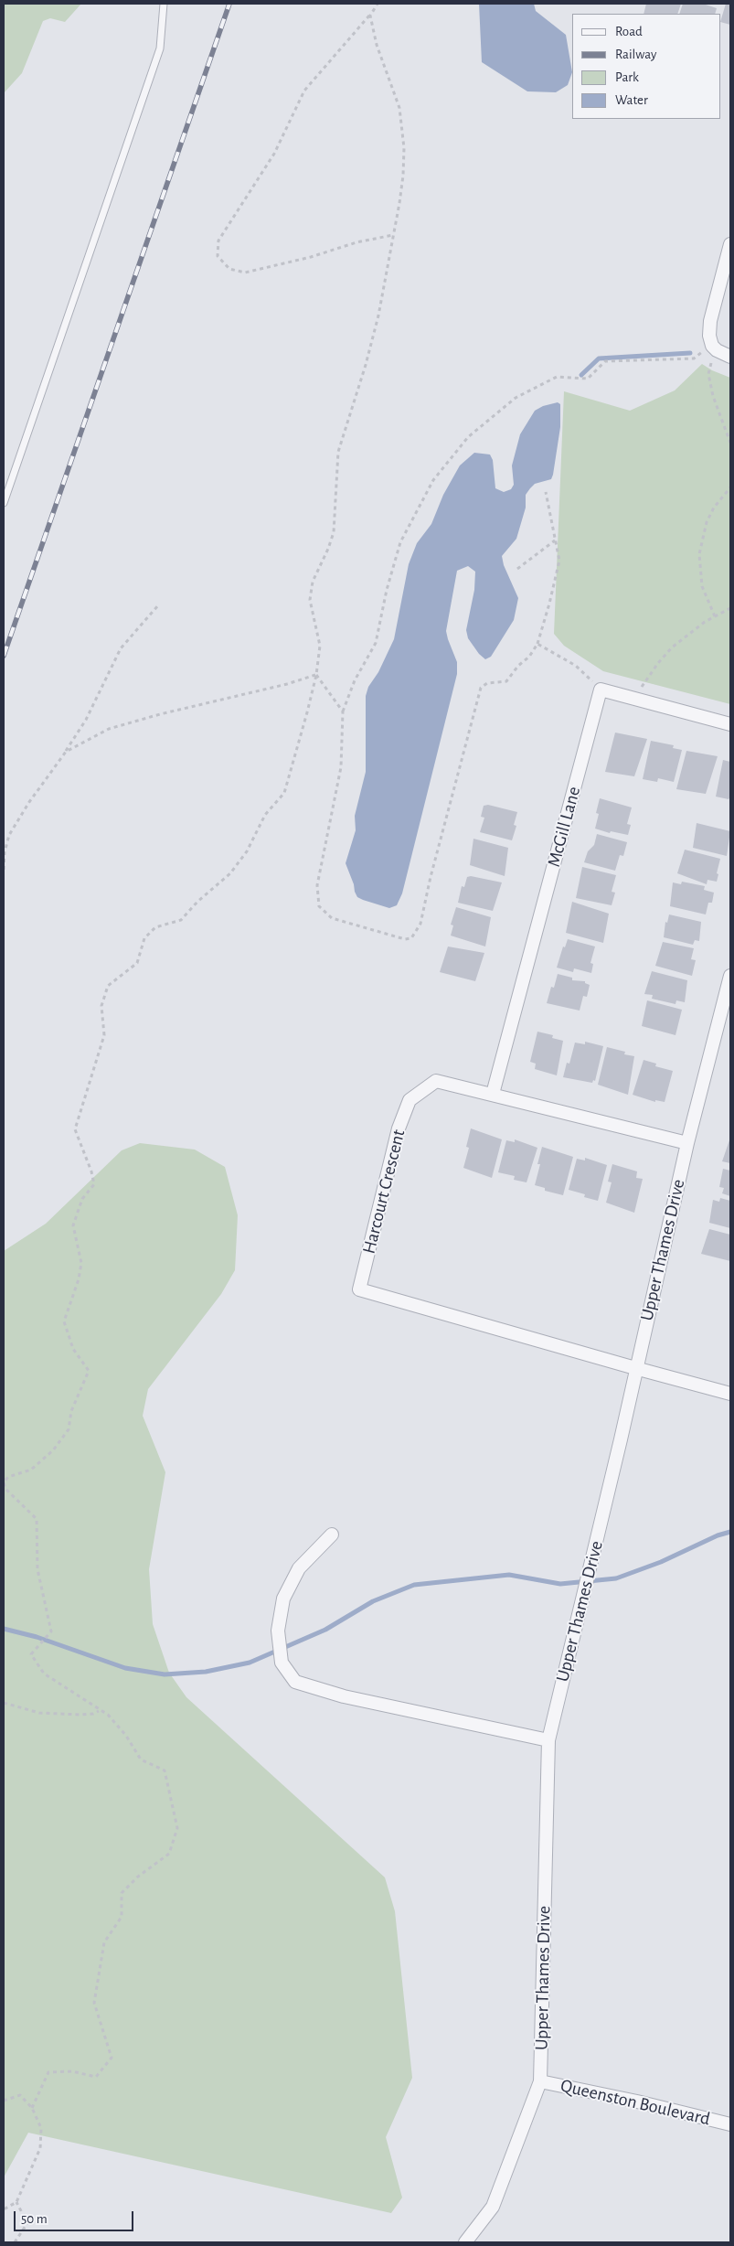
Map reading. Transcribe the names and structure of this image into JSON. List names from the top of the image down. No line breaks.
{"streets":{"street":["McGill Lane","Harcourt Crescent","Upper Thames Drive","Queenston Boulevard"]},"crossings":[["McGill Lane","Harcourt Crescent"],["Harcourt Crescent","Upper Thames Drive"],["Upper Thames Drive","Queenston Boulevard"]],"legend":["Road","Railway","Park","Water"],"scale_bar":"50 m"}
